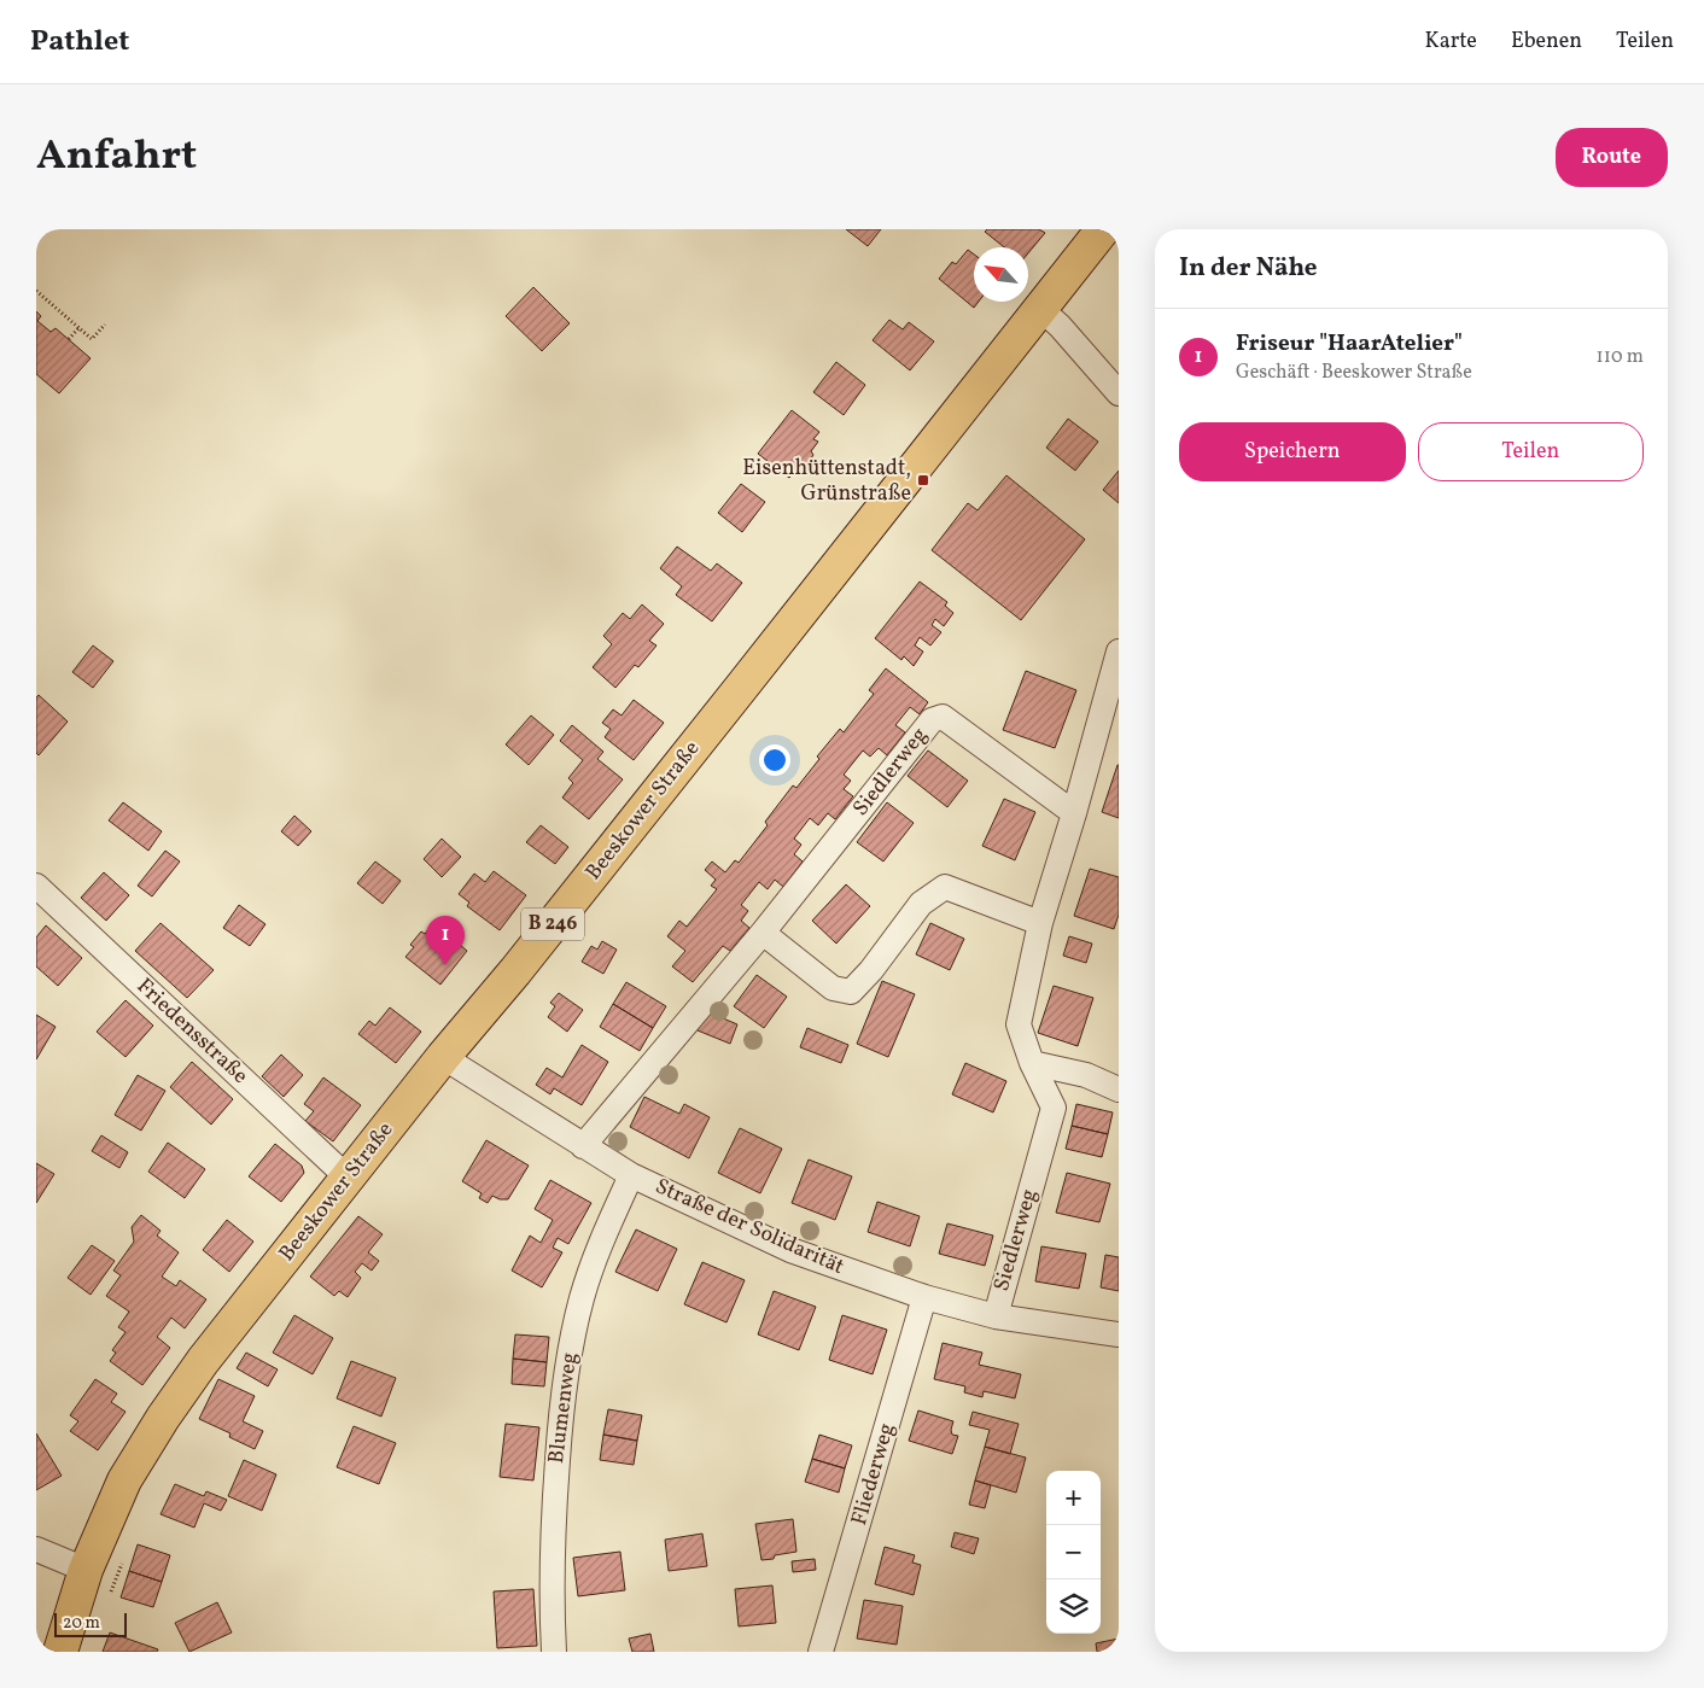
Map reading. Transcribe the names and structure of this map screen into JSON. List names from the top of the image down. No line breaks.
{"streets":{"main road":["Beeskower Straße","B 246"],"street":["Siedlerweg","Friedensstraße","Straße der Solidarität","Blumenweg","Fliederweg"]},"crossings":[["Siedlerweg","Straße der Solidarität"],["Beeskower Straße","Friedensstraße"],["Beeskower Straße","Straße der Solidarität"],["Straße der Solidarität","Blumenweg"],["Straße der Solidarität","Fliederweg"]],"places":{"transit":["Eisenhüttenstadt, Grünstraße"]},"scale_bar":"20 m","north":"top left","page":{"header":"Pathlet","nav":["Karte","Ebenen","Teilen"],"title":"Anfahrt","buttons":["Route",["Speichern","Teilen"]],"heading":"In der Nähe","list":[{"mark":"1","name":"Friseur \"HaarAtelier\"","note":"Geschäft · Beeskower Straße","value":"110 m"}],"pins":"1","map_buttons":["+","−"],"scale":"20 m"}}
